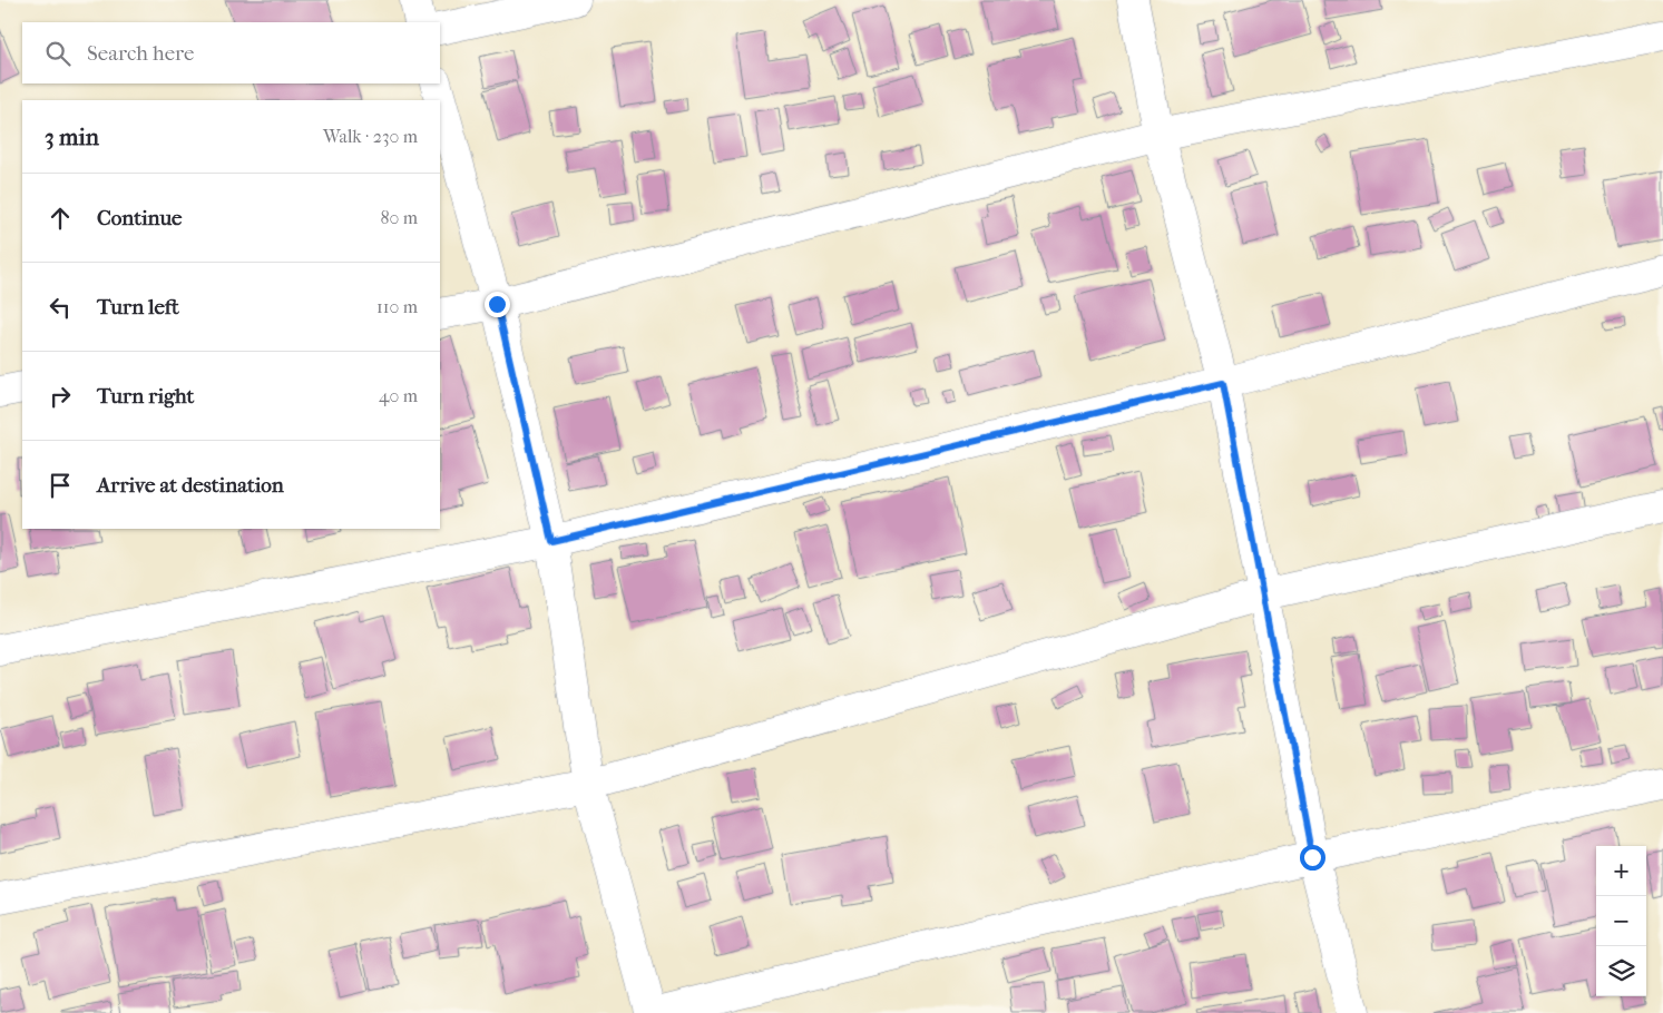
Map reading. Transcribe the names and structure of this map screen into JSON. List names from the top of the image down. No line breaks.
{"page":{"search":"Search here","heading":["3 min","Walk · 230 m"],"list":[["Continue","80 m"],["Turn left","110 m"],["Turn right","40 m"],"Arrive at destination"],"map_buttons":["+","−"]}}
